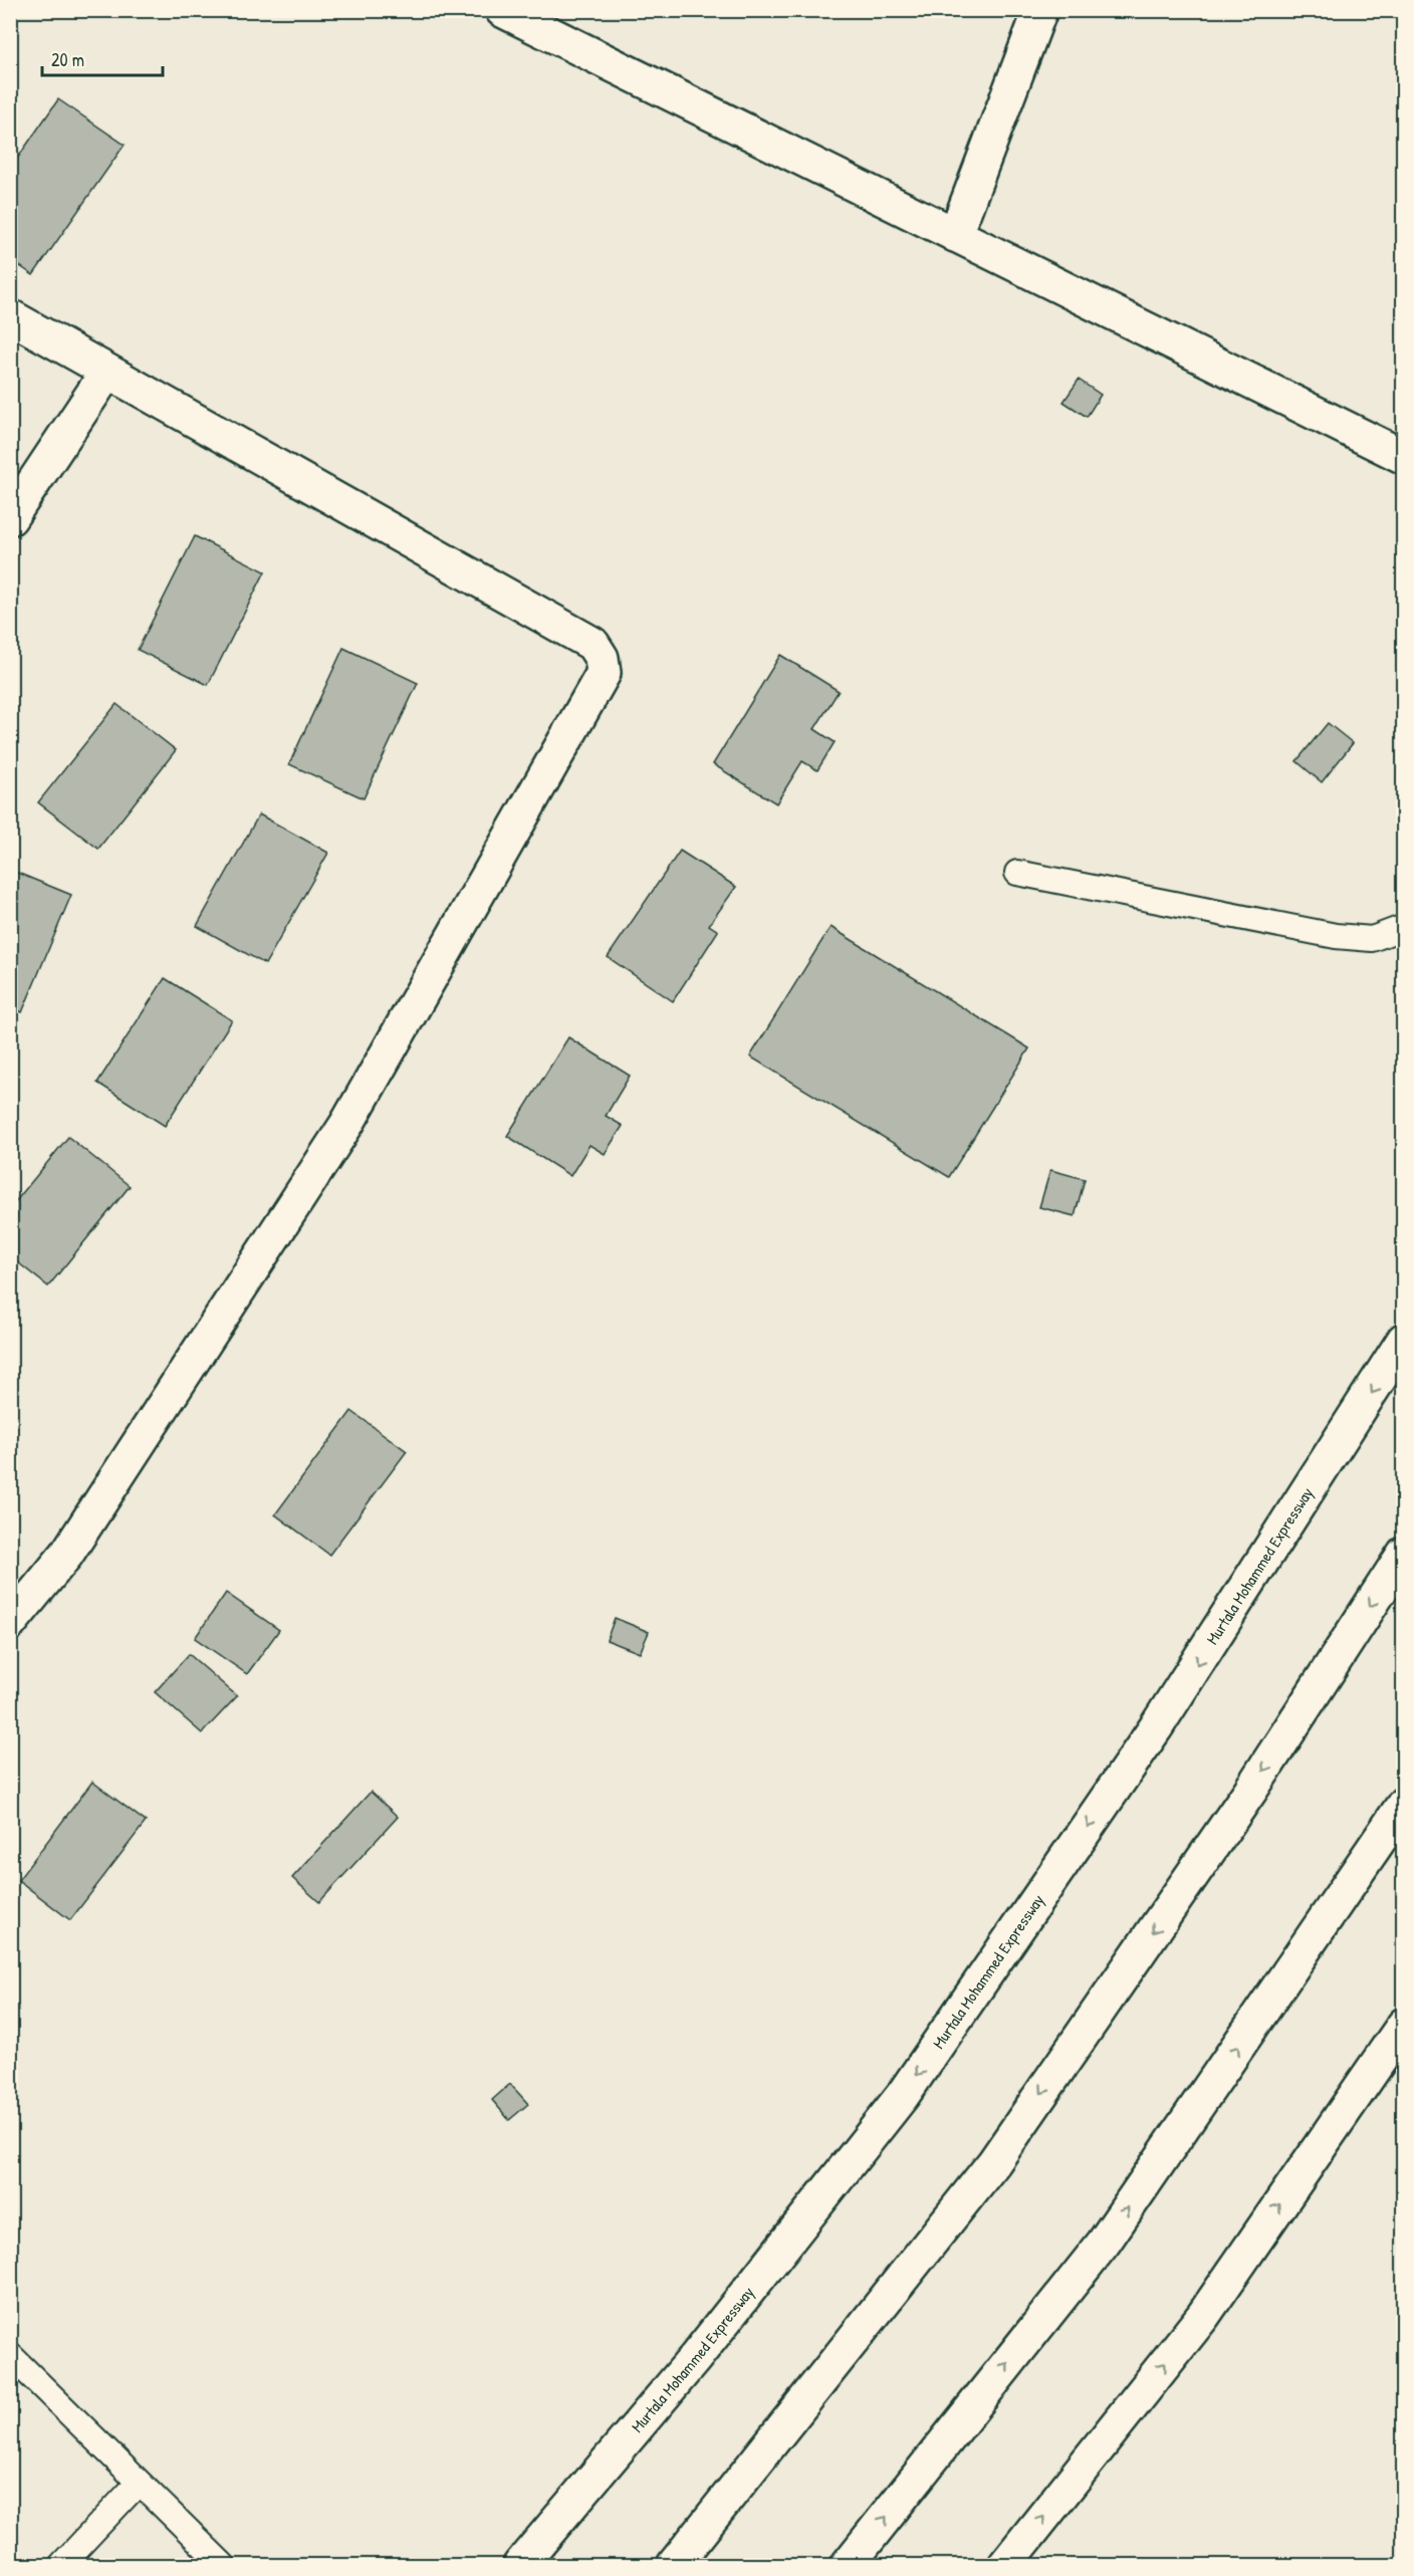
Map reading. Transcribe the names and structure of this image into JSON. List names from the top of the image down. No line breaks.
{"streets":{"main road":["Murtala Mohammed Expressway"]},"scale_bar":"20 m"}
